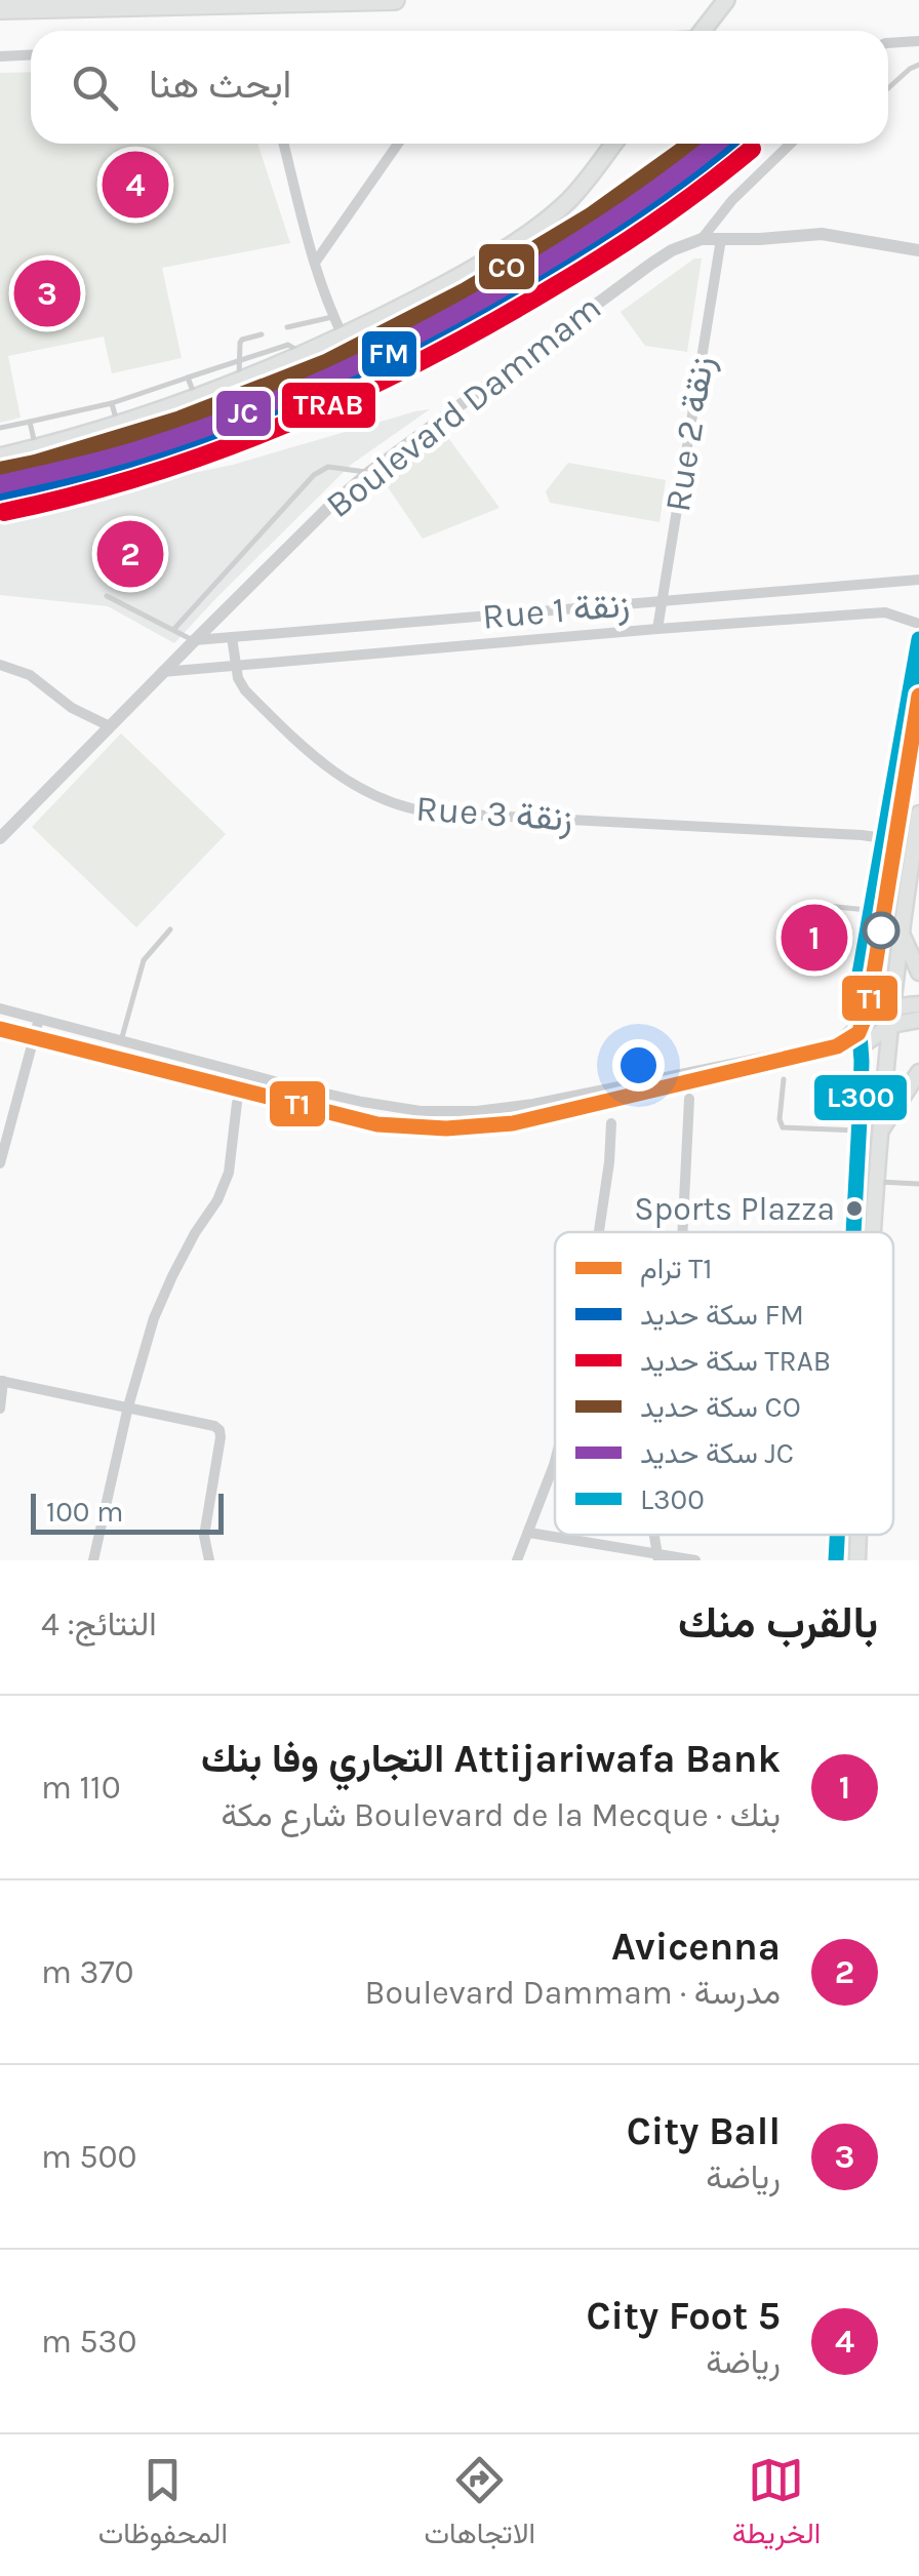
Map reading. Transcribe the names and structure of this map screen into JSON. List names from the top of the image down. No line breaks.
{"streets":{"street":["Boulevard Dammam","Rue 2 زنقة","Rue 1 زنقة","Rue 3 زنقة"]},"crossings":[["Boulevard Dammam","Rue 2 زنقة"],["Boulevard Dammam","Rue 1 زنقة"],["Rue 2 زنقة","Rue 1 زنقة"],["Rue 1 زنقة","Rue 3 زنقة"]],"places":["Sports Plazza"],"lines":["rail line FM","rail line CO","rail line JC","rail line TRAB","transit line L300","tram line T1"],"legend":["ترام T1","سكة حديد FM","سكة حديد TRAB","سكة حديد CO","سكة حديد JC","L300"],"scale_bar":"100 m","page":{"search":"ابحث هنا","pins":["4","3","2","1"],"scale":"100 m","heading":["بالقرب منك","النتائج: 4"],"list":[{"mark":"1","name":"Attijariwafa Bank التجاري وفا بنك","note":"بنك · Boulevard de la Mecque شارع مكة","value":"110 m"},{"mark":"2","name":"Avicenna","note":"مدرسة · Boulevard Dammam","value":"370 m"},{"mark":"3","name":"City Ball","note":"رياضة","value":"500 m"},{"mark":"4","name":"City Foot 5","note":"رياضة","value":"530 m"}],"nav":["الخريطة","الاتجاهات","المحفوظات"]}}
